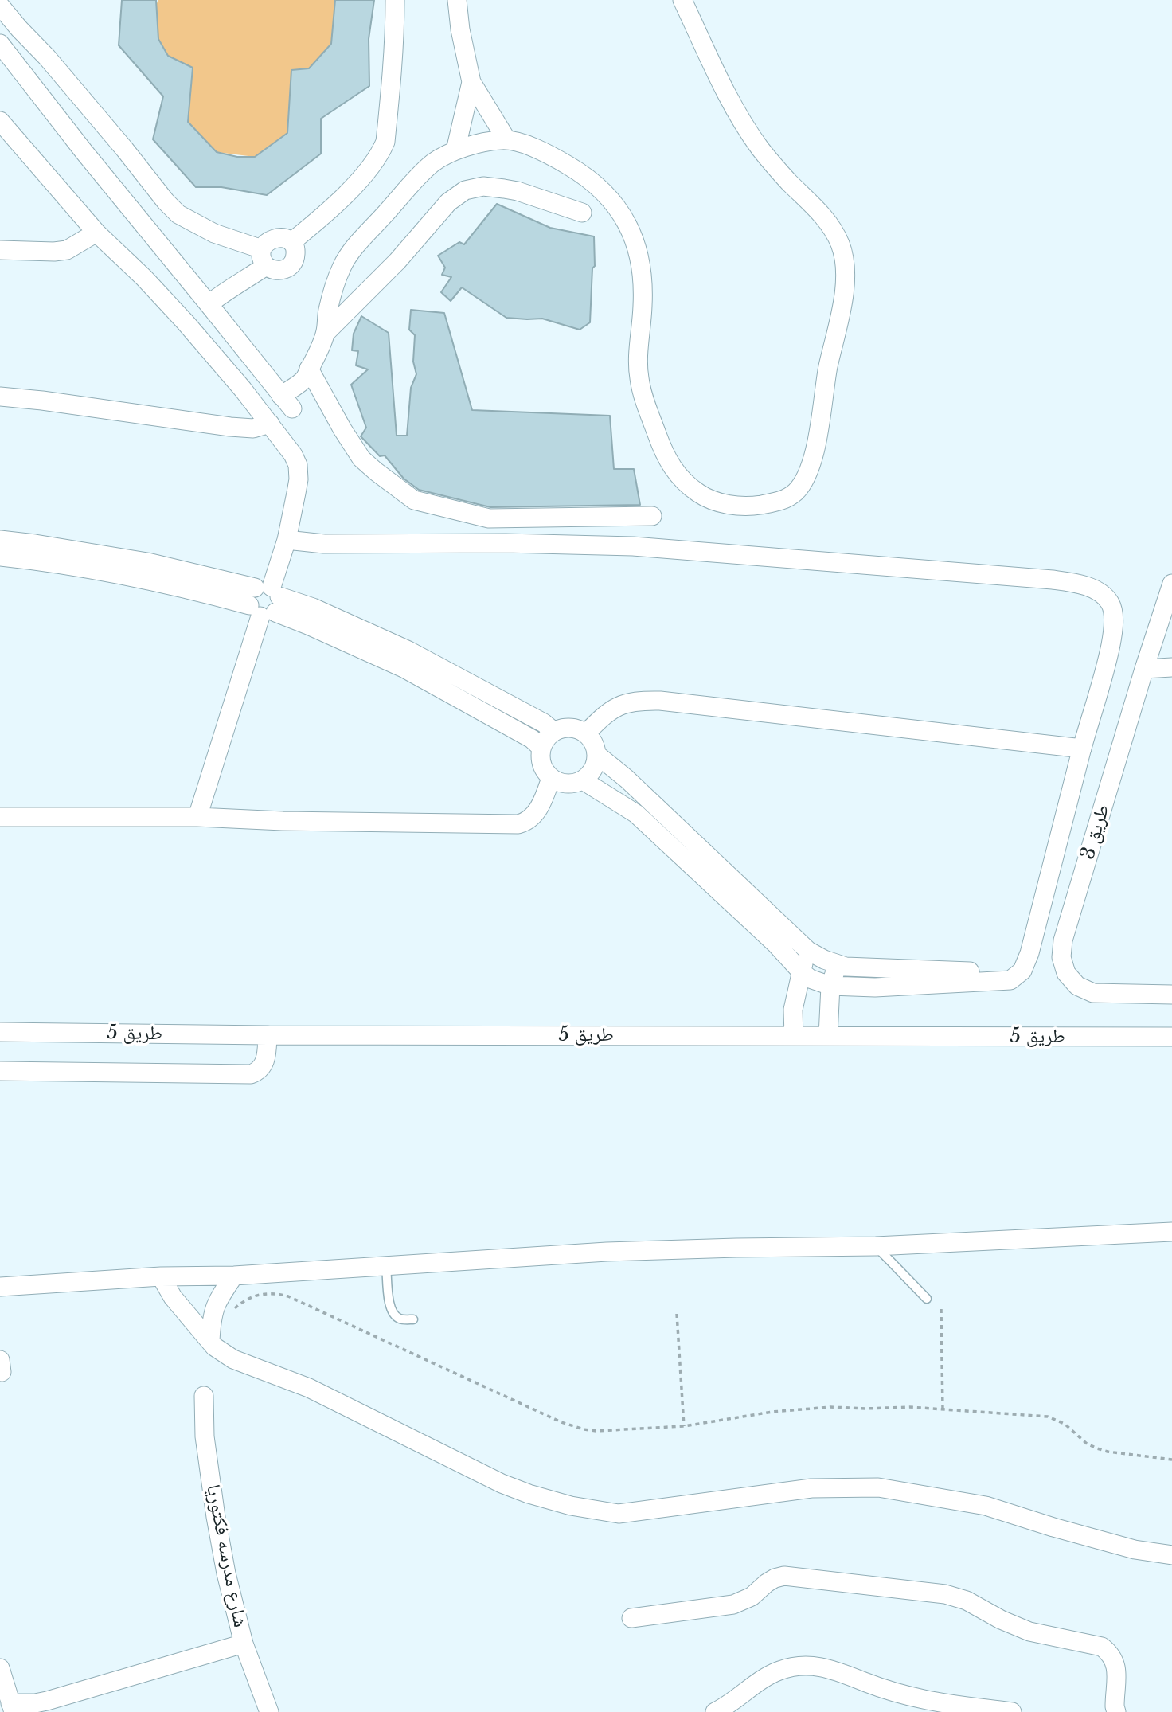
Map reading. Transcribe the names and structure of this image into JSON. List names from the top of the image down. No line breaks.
{"streets":{"street":["طريق 3","طريق 5","شارع مدرسه فكتوريا"]}}
